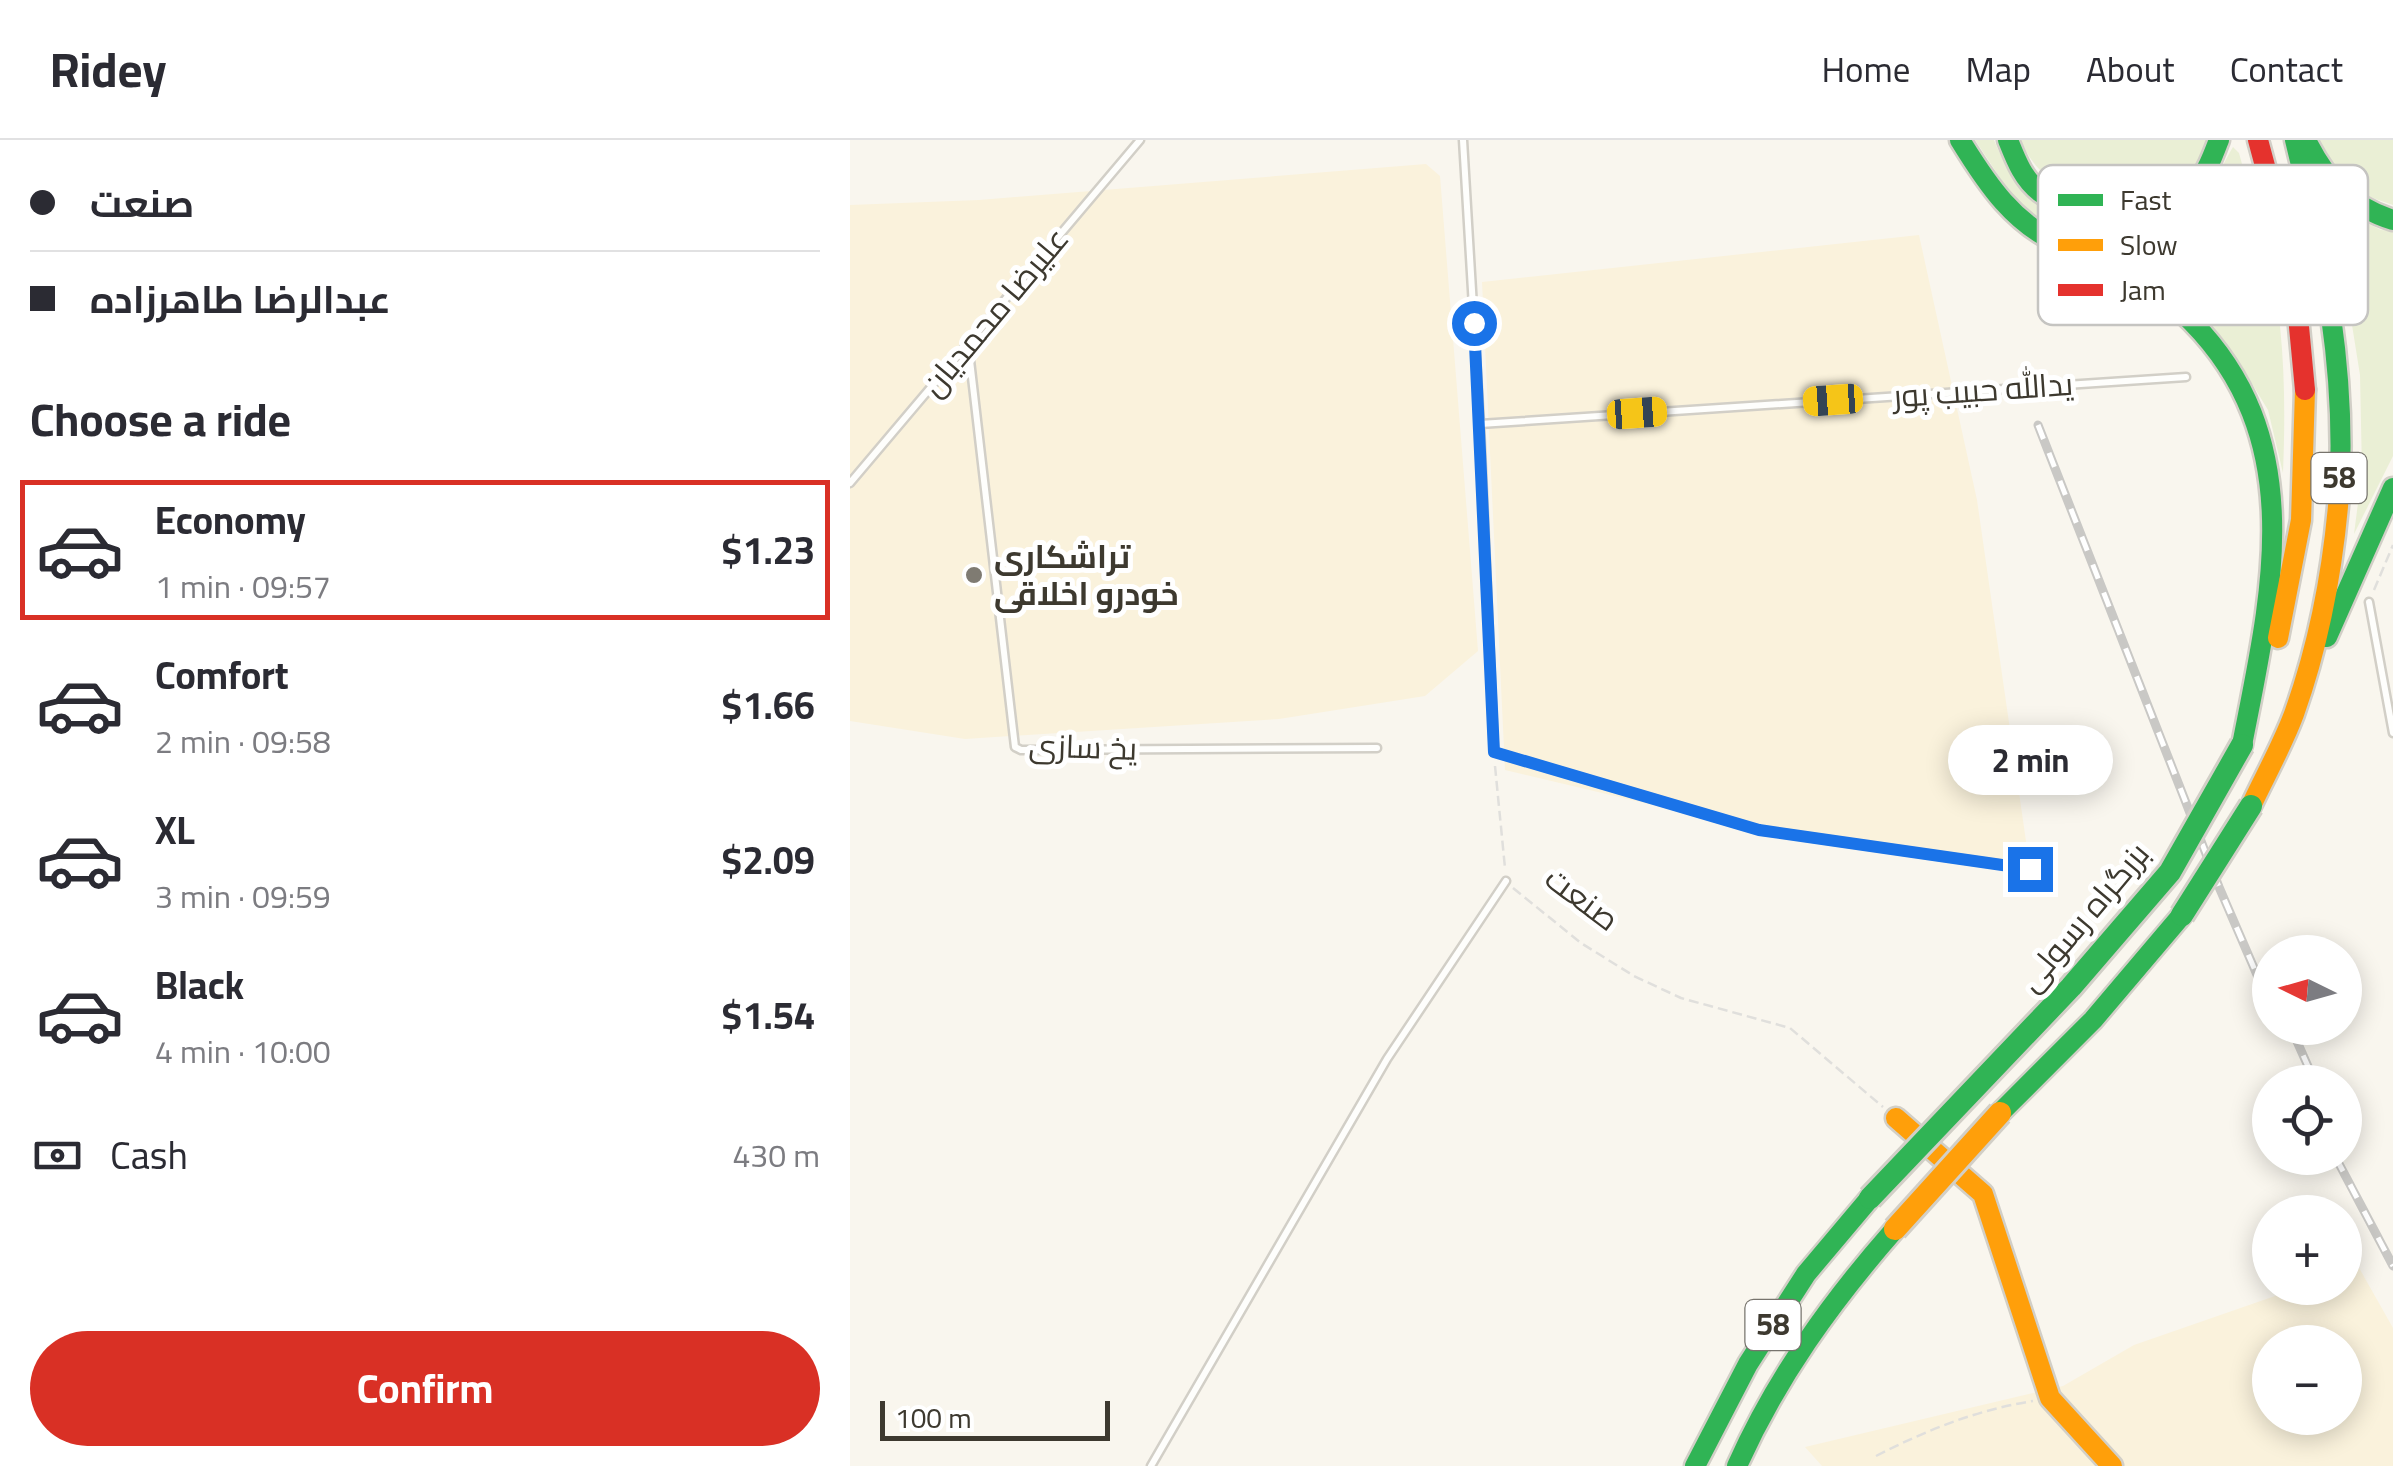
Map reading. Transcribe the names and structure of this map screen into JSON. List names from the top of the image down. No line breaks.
{"streets":{"main road":["58","بزرگراه رسولی"],"lane":["علیرضا محمدیان","یدالله حبیب پور","یخ سازی"],"path":["صنعت"]},"crossings":[["علیرضا محمدیان","یخ سازی"]],"places":["تراشکاری خودرو اخلاقی"],"legend":["Fast","Slow","Jam"],"scale_bar":"100 m","north":"left","page":{"header":"Ridey","nav":["Home","Map","About","Contact"],"banner":["صنعت","عبدالرضا طاهرزاده"],"heading":"Choose a ride","list":[{"name":"Economy","note":"1 min · 09:57","value":"$1.23"},{"name":"Comfort","note":"2 min · 09:58","value":"$1.66"},{"name":"XL","note":"3 min · 09:59","value":"$2.09"},{"name":"Black","note":"4 min · 10:00","value":"$1.54"}],"bubble":"2 min","map_buttons":["+","−"],"pay":["Cash","430 m"],"buttons":"Confirm","scale":"100 m"}}
